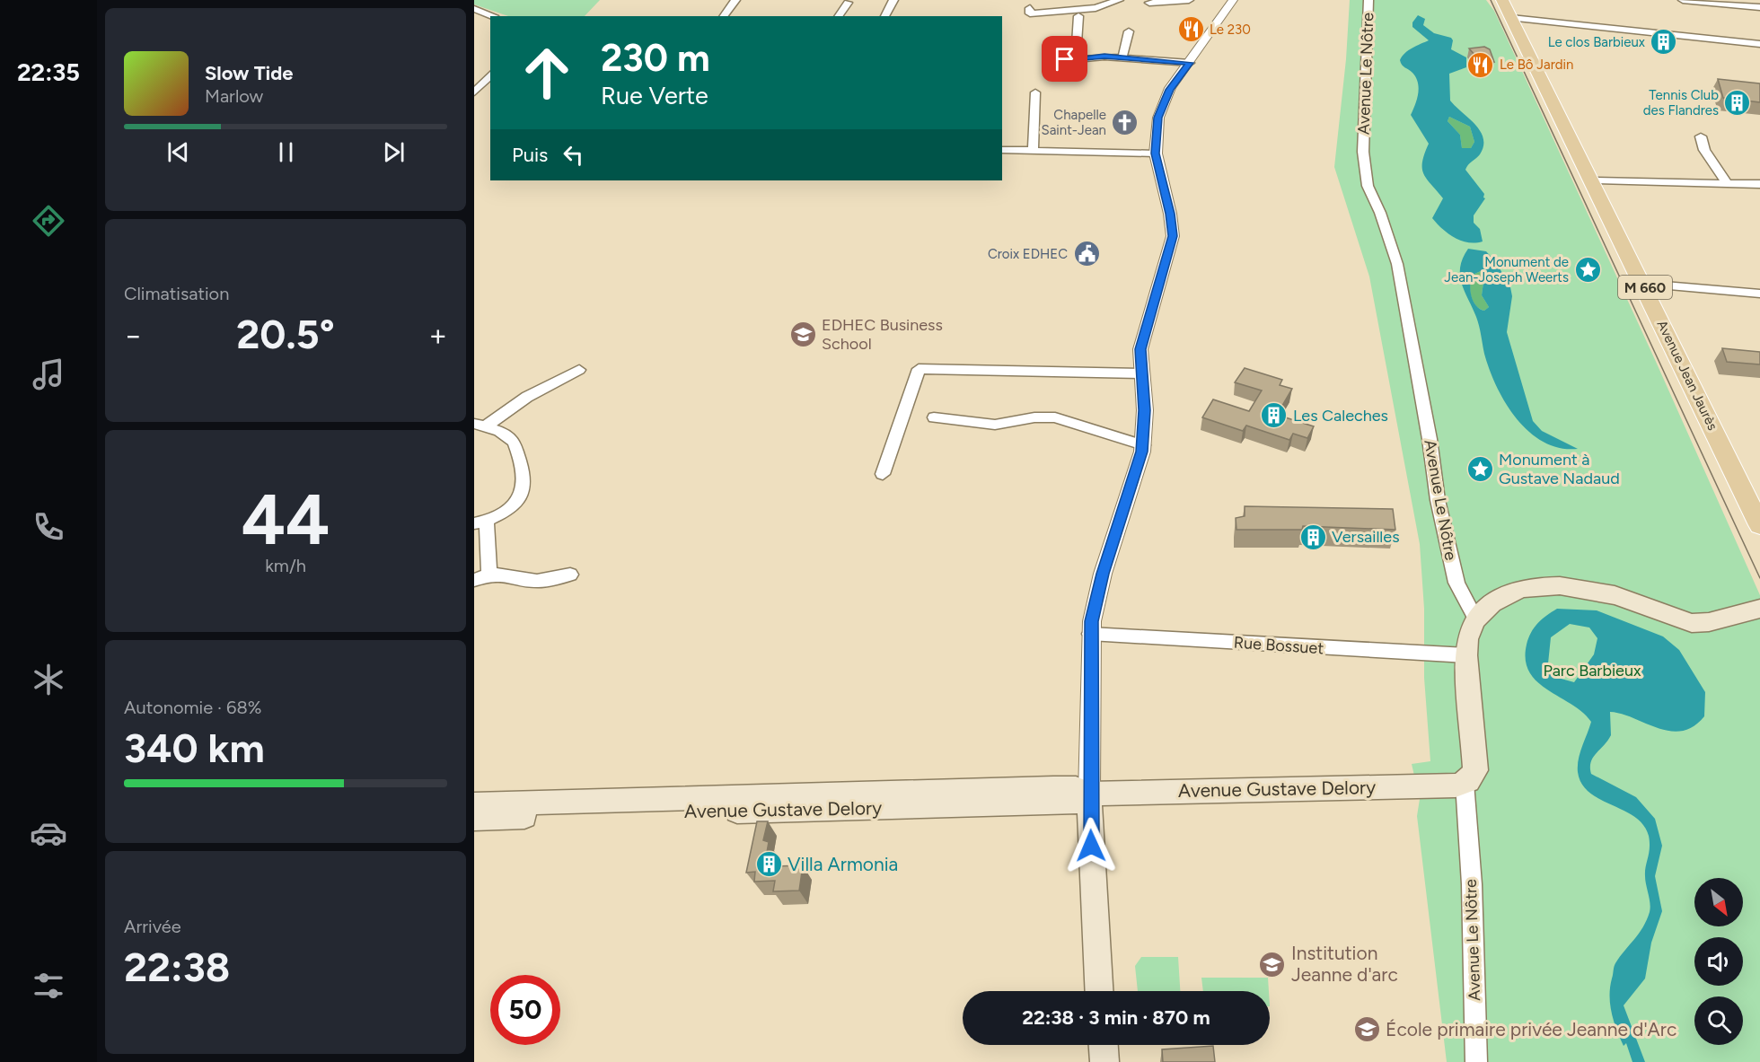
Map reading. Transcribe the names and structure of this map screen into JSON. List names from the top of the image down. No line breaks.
{"streets":{"main road":["Avenue Le Nôtre","M 660","Avenue Jean Jaurès","Avenue Gustave Delory"],"street":["Rue Bossuet"]},"crossings":[["Avenue Le Nôtre","Rue Bossuet"],["Avenue Le Nôtre","Avenue Gustave Delory"]],"parks":["Parc Barbieux"],"places":{"restaurant":["Le 230","Le Bô Jardin"],"building":["Le clos Barbieux","Tennis Club des Flandres","Les Caleches","Versailles","Villa Armonia"],"church":["Chapelle Saint-Jean"],"public building":["Croix EDHEC"],"place":["Monument de Jean-Joseph Weerts","Monument à Gustave Nadaud"],"school or university":["EDHEC Business School","Institution Jeanne d'arc","École primaire privée Jeanne d'Arc"]},"north":"bottom right","page":{"tabs":"22:35","turn":["230 m","Rue Verte"],"song":["Slow Tide","Marlow"],"then":"Puis","tile":["Climatisation",["44","km/h"],["Autonomie · 68%","340 km"],["Arrivée","22:38"]],"heat":["−","20.5°","+"],"limit":"50","trip":"22:38 · 3 min · 870 m"}}
